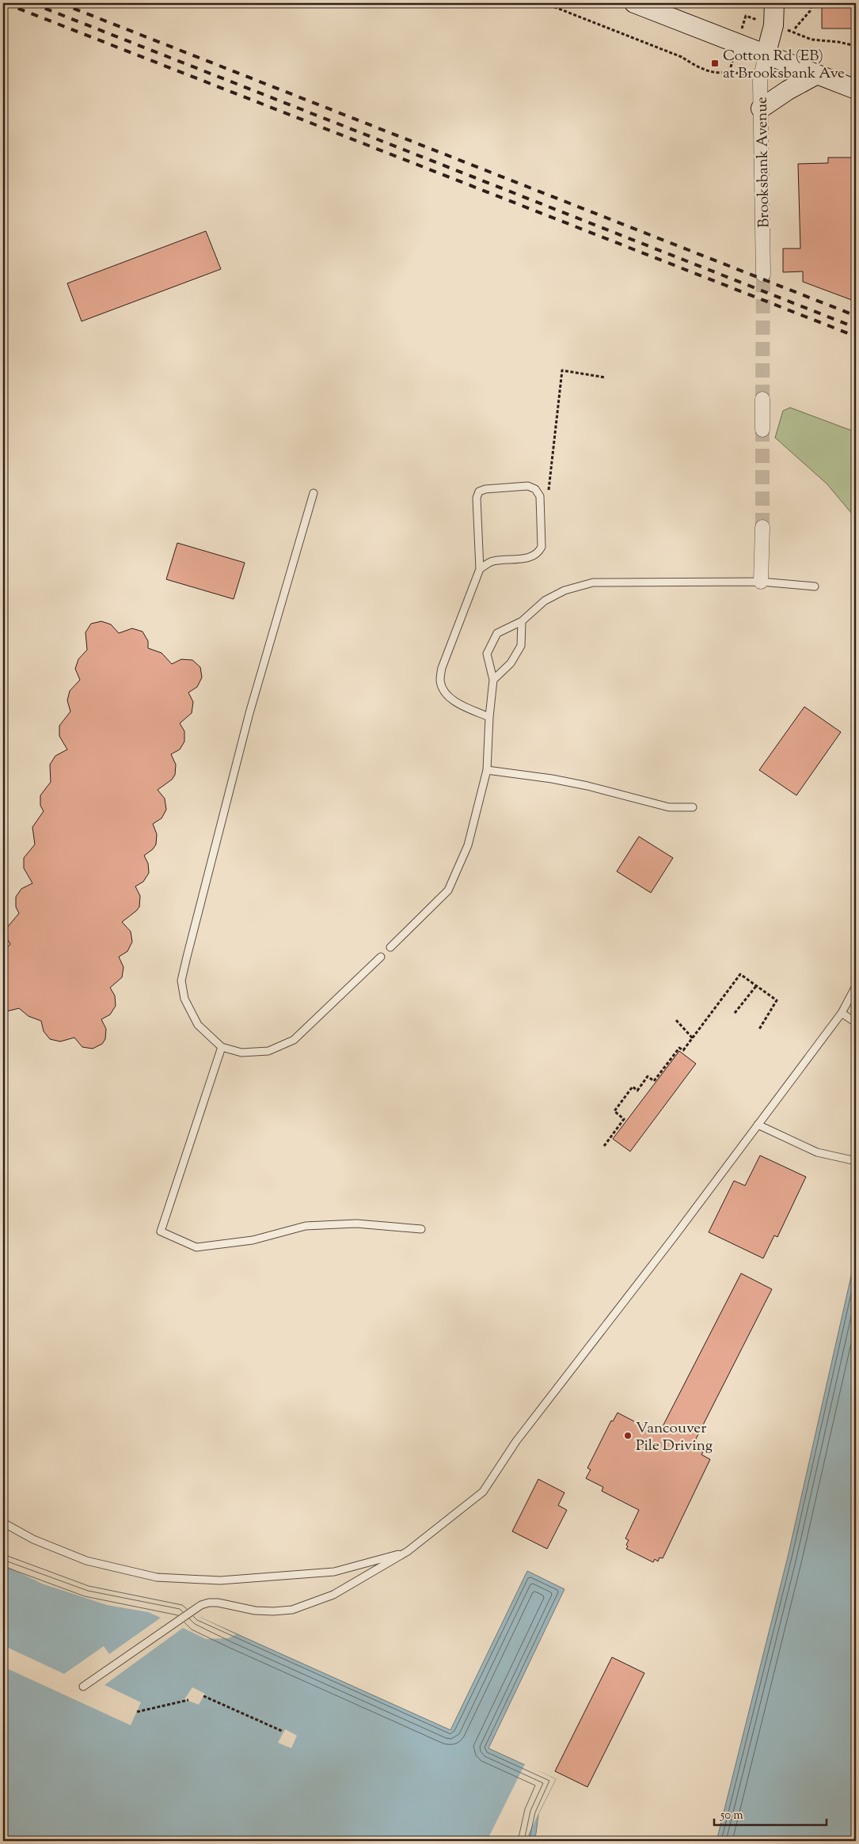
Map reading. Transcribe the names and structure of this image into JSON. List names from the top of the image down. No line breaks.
{"streets":{"main road":["Brooksbank Avenue"]},"places":{"transit":["Cotton Rd (EB) at Brooksbank Ave"],"other":["Vancouver Pile Driving"]},"scale_bar":"50 m"}
